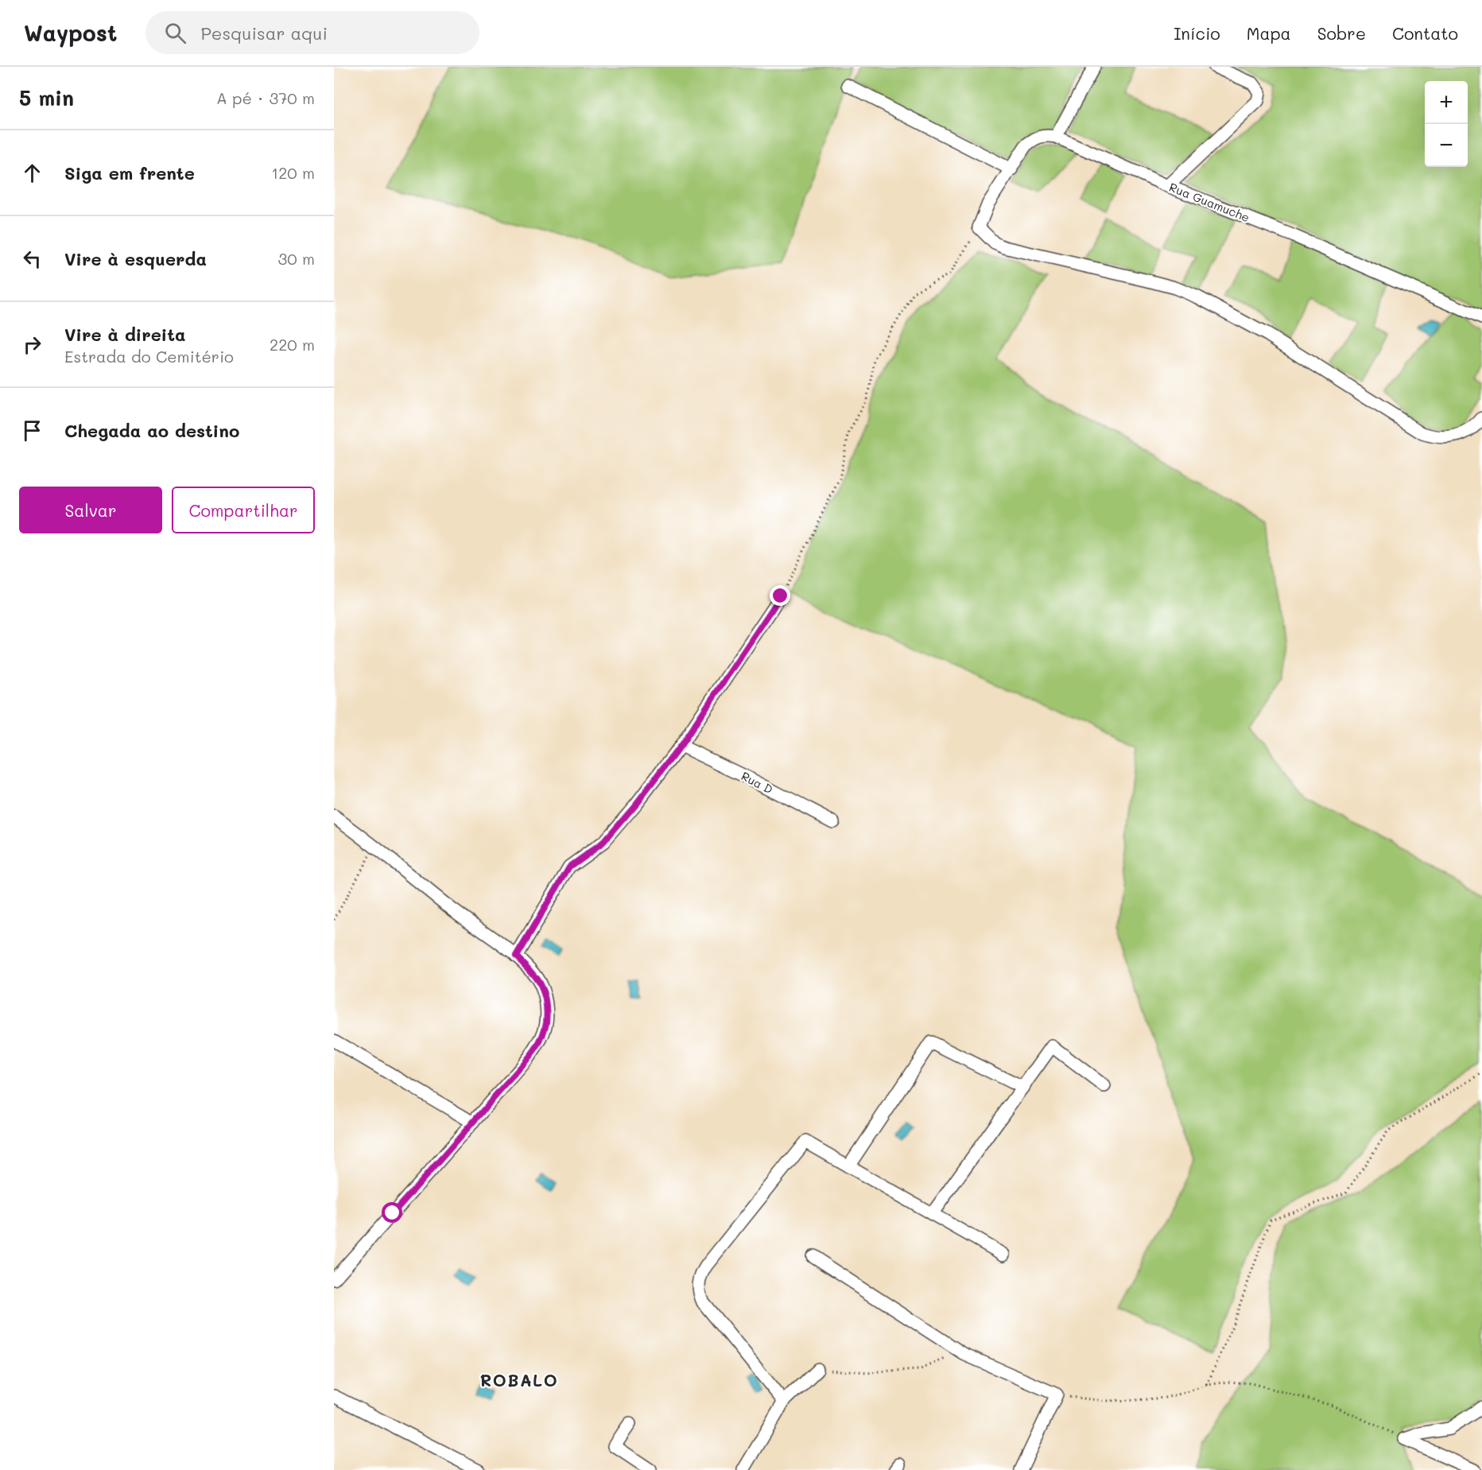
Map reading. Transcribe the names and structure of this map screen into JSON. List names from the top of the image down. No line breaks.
{"streets":{"street":["Rua Guamuche","Rua D"]},"districts":["ROBALO"],"page":{"header":"Waypost","search":"Pesquisar aqui","nav":["Início","Mapa","Sobre","Contato"],"heading":["5 min","A pé · 370 m"],"map_buttons":["+","−"],"list":[["Siga em frente","120 m"],["Vire à esquerda","30 m"],["Vire à direita","Estrada do Cemitério","220 m"],"Chegada ao destino"],"buttons":["Salvar","Compartilhar"]}}
